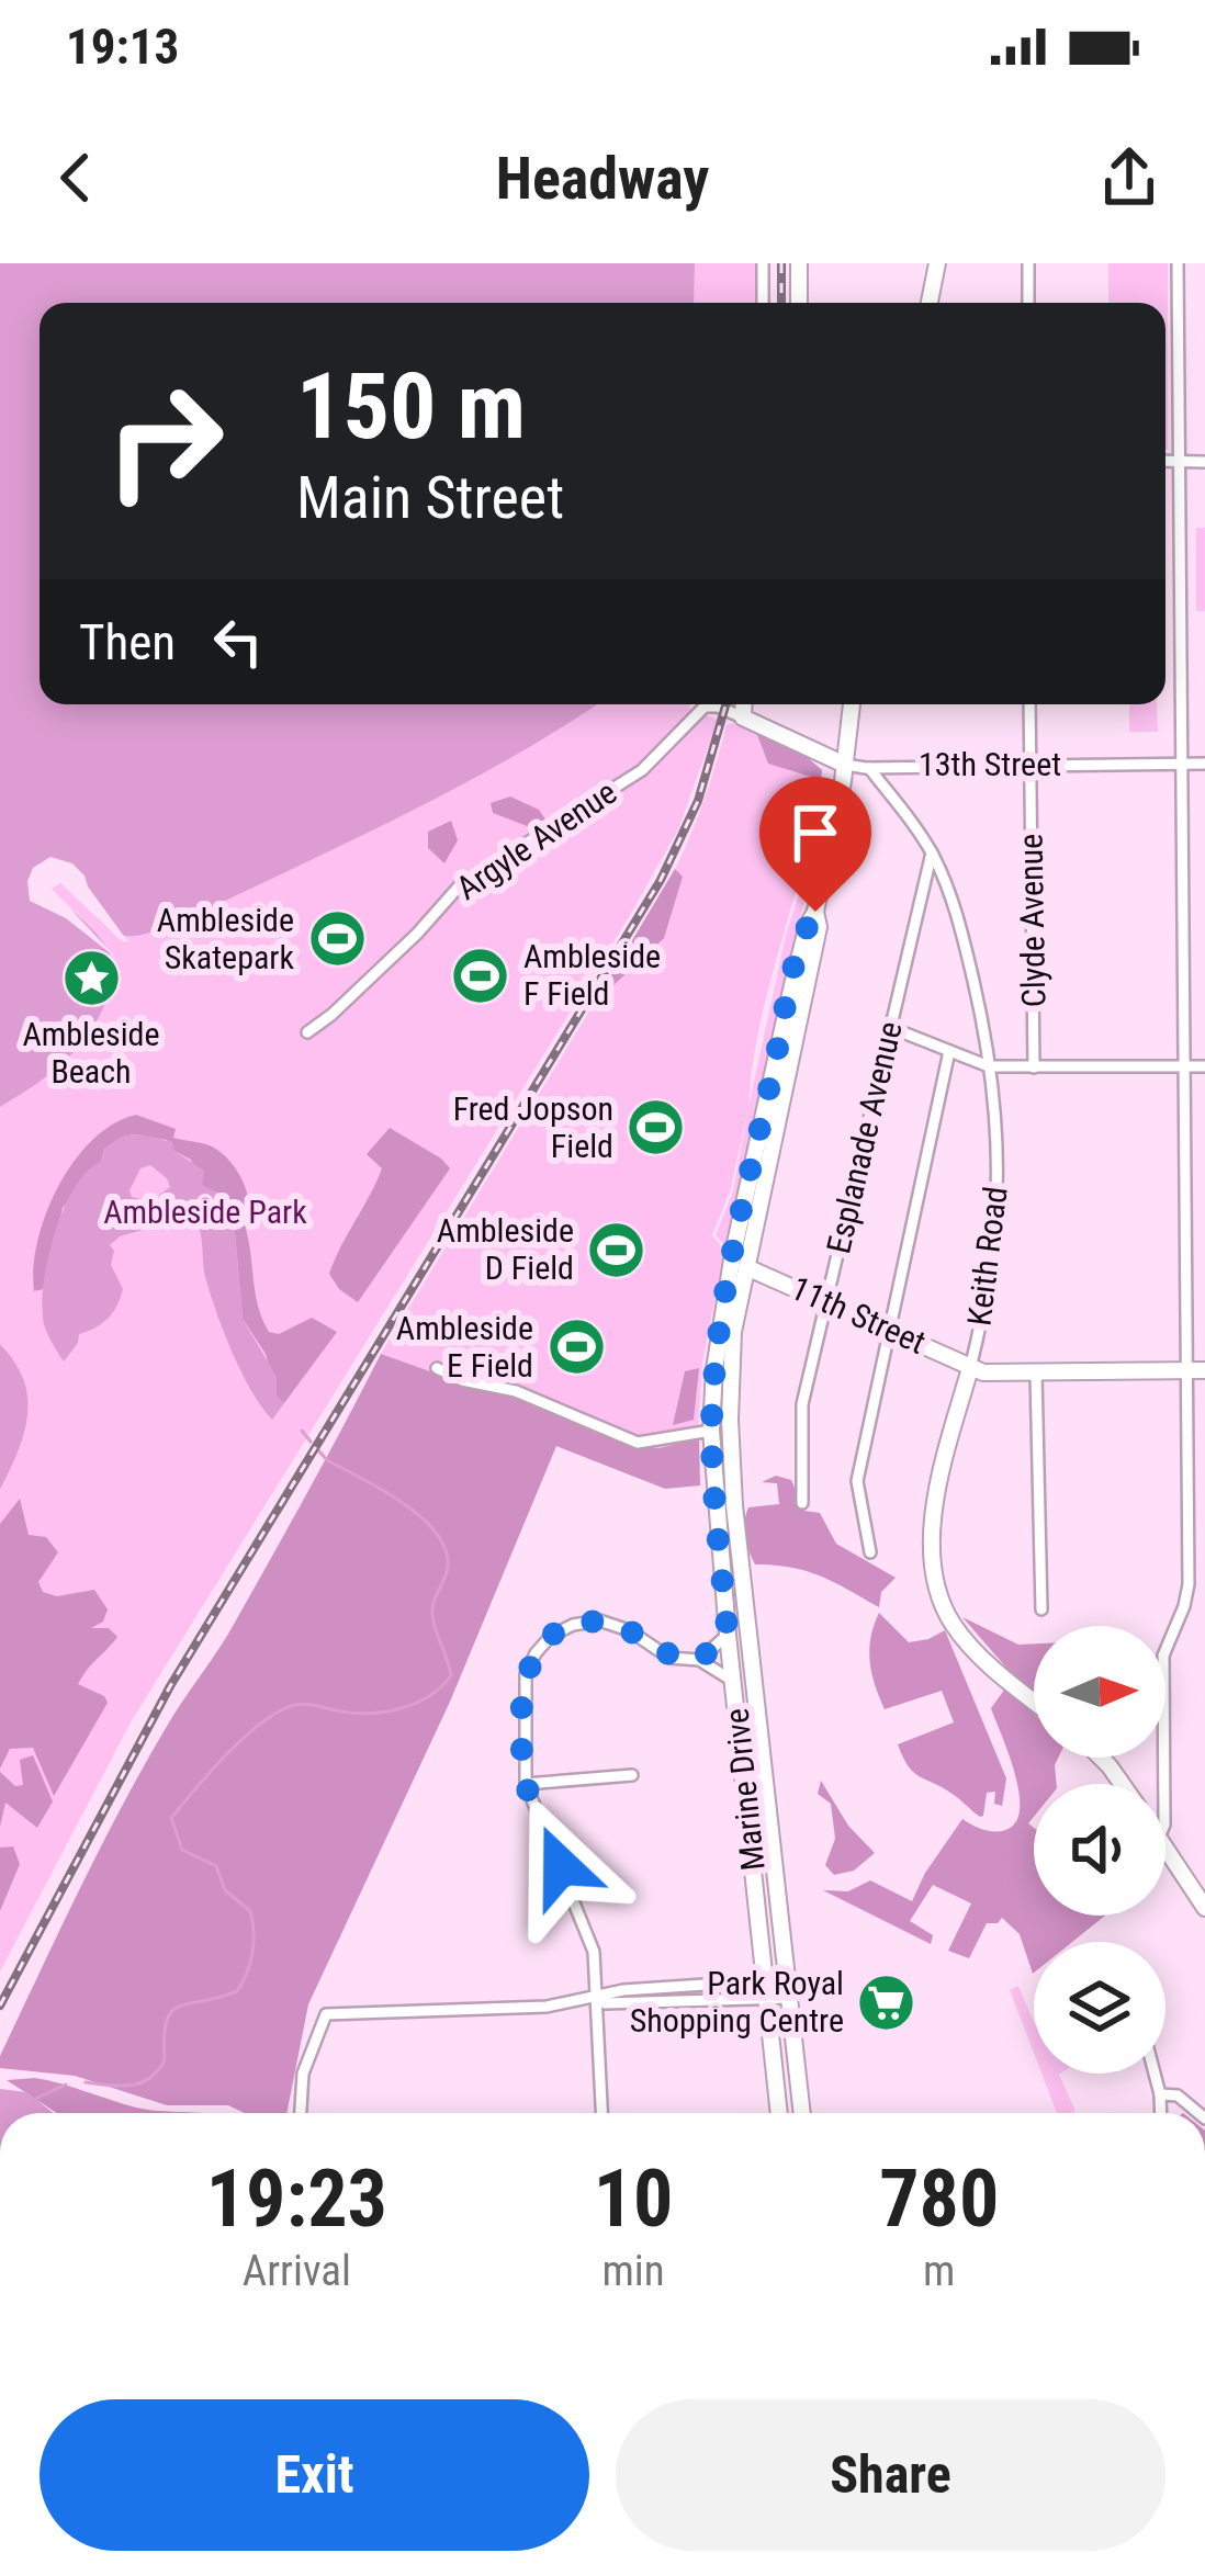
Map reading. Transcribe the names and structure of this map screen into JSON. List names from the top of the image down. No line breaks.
{"streets":{"main road":["13th Street","Keith Road","11th Street","Marine Drive"],"street":["Argyle Avenue","Clyde Avenue","Esplanade Avenue"]},"crossings":[["13th Street","Argyle Avenue"],["13th Street","Clyde Avenue"],["13th Street","Keith Road"],["13th Street","Marine Drive"],["Esplanade Avenue","Keith Road"],["Esplanade Avenue","11th Street"],["Keith Road","11th Street"],["11th Street","Marine Drive"]],"parks":["Ambleside Park"],"places":{"sports":["Ambleside Skatepark","Ambleside F Field","Fred Jopson Field","Ambleside D Field","Ambleside E Field"],"place":["Ambleside Beach"],"supermarket":["Park Royal Shopping Centre"]},"north":"right","page":{"status":"19:13","header":"Headway","turn":["150 m","Main Street"],"then":"Then","eta":["19:23","Arrival","10","min","780","m"],"buttons":["Exit","Share"]}}
